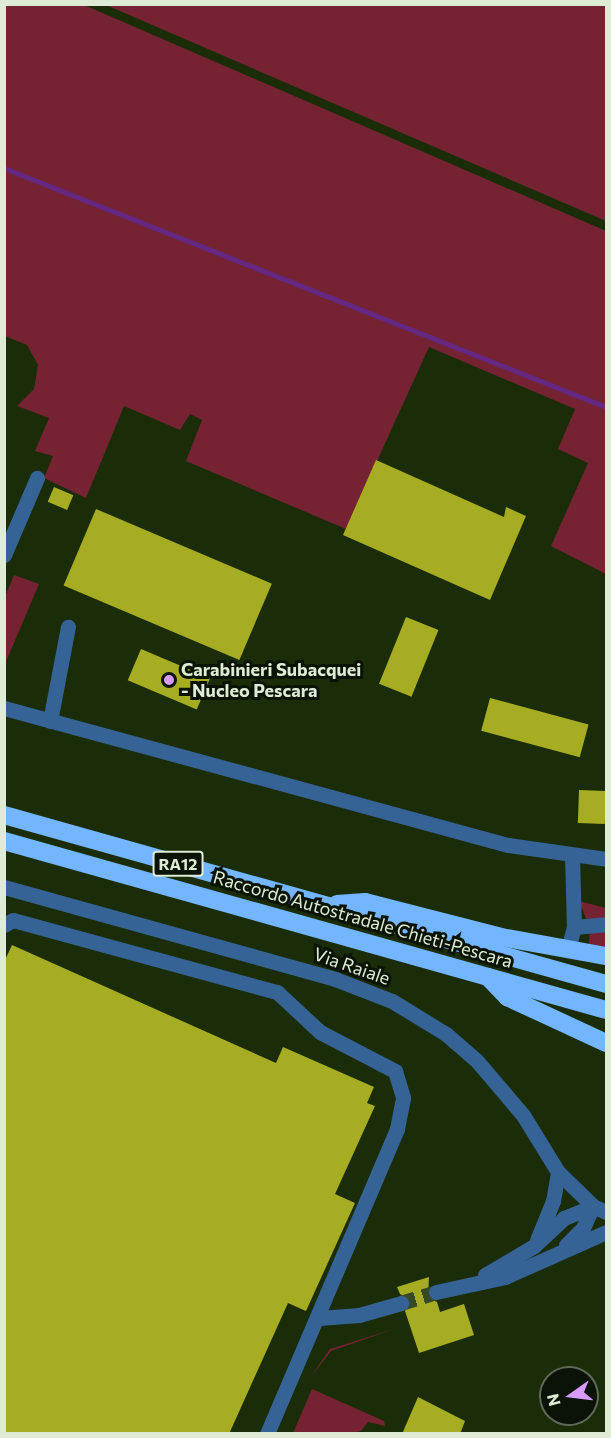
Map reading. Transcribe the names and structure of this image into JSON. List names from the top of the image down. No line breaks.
{"streets":{"highway":["RA12","Raccordo Autostradale Chieti-Pescara"],"street":["Via Raiale"]},"places":["Carabinieri Subacquei - Nucleo Pescara"],"north":"left"}
